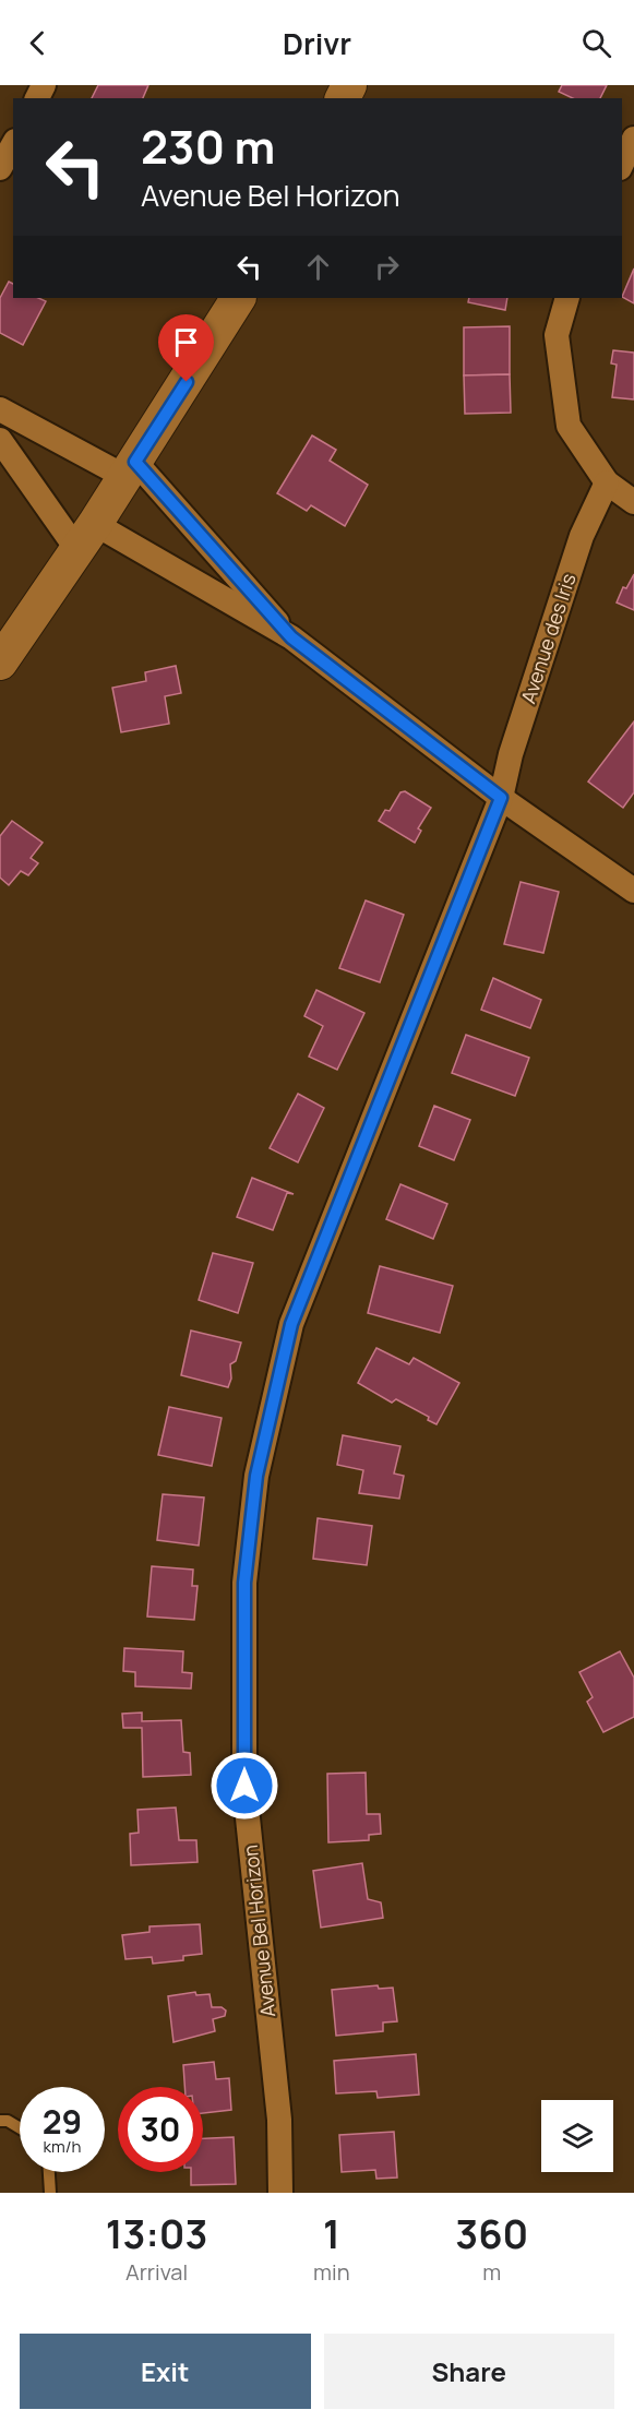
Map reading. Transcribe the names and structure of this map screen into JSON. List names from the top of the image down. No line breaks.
{"streets":{"street":["Avenue des Iris","Avenue Bel Horizon"]},"crossings":[["Avenue des Iris","Avenue Bel Horizon"]],"page":{"header":"Drivr","turn":["230 m","Avenue Bel Horizon"],"speed":"29 km/h","limit":"30","eta":["13:03","Arrival","1","min","360","m"],"buttons":["Exit","Share"]}}
